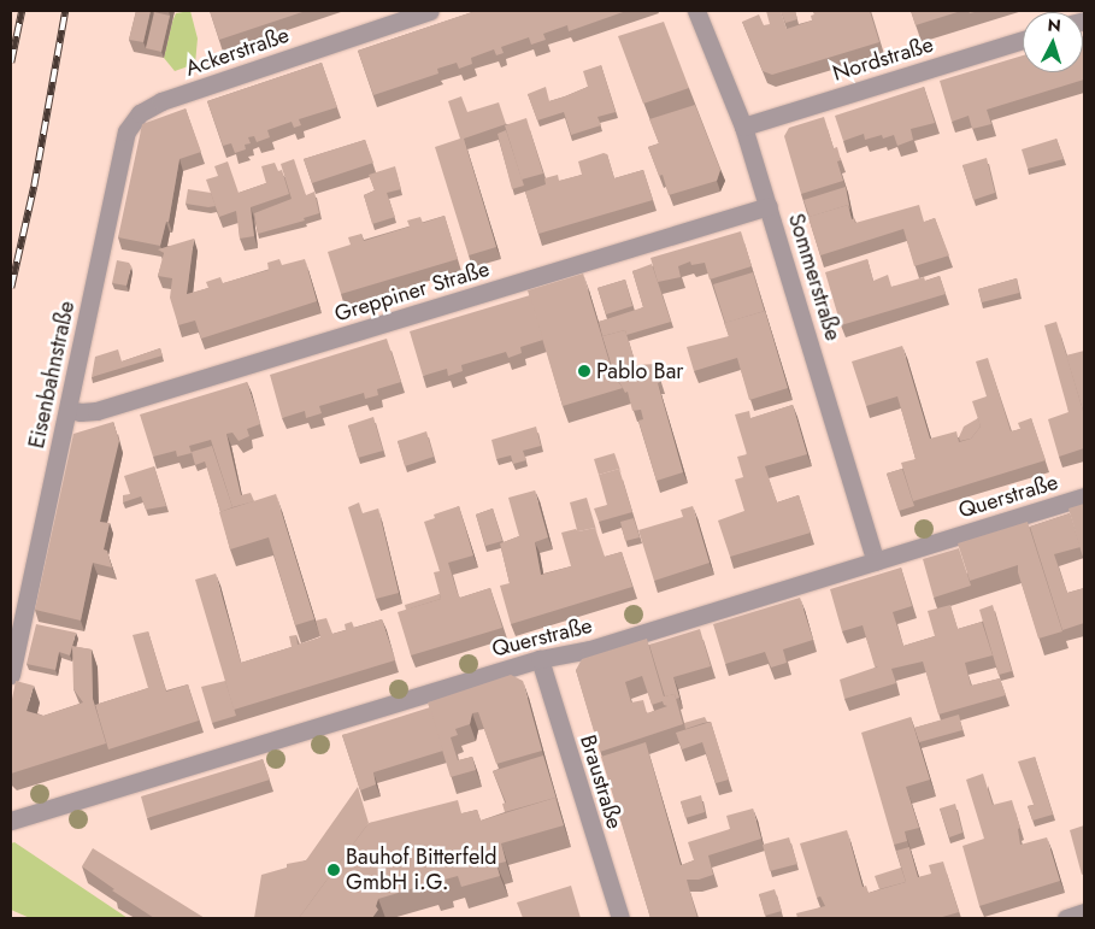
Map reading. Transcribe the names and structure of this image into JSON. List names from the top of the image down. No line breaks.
{"streets":{"street":["Ackerstraße","Nordstraße","Sommerstraße","Greppiner Straße","Eisenbahnstraße","Querstraße","Braustraße"]},"crossings":[["Ackerstraße","Eisenbahnstraße"],["Nordstraße","Sommerstraße"],["Sommerstraße","Greppiner Straße"],["Sommerstraße","Querstraße"],["Greppiner Straße","Eisenbahnstraße"],["Querstraße","Braustraße"]],"places":["Pablo Bar","Bauhof Bitterfeld GmbH i.G."],"north":"top"}
